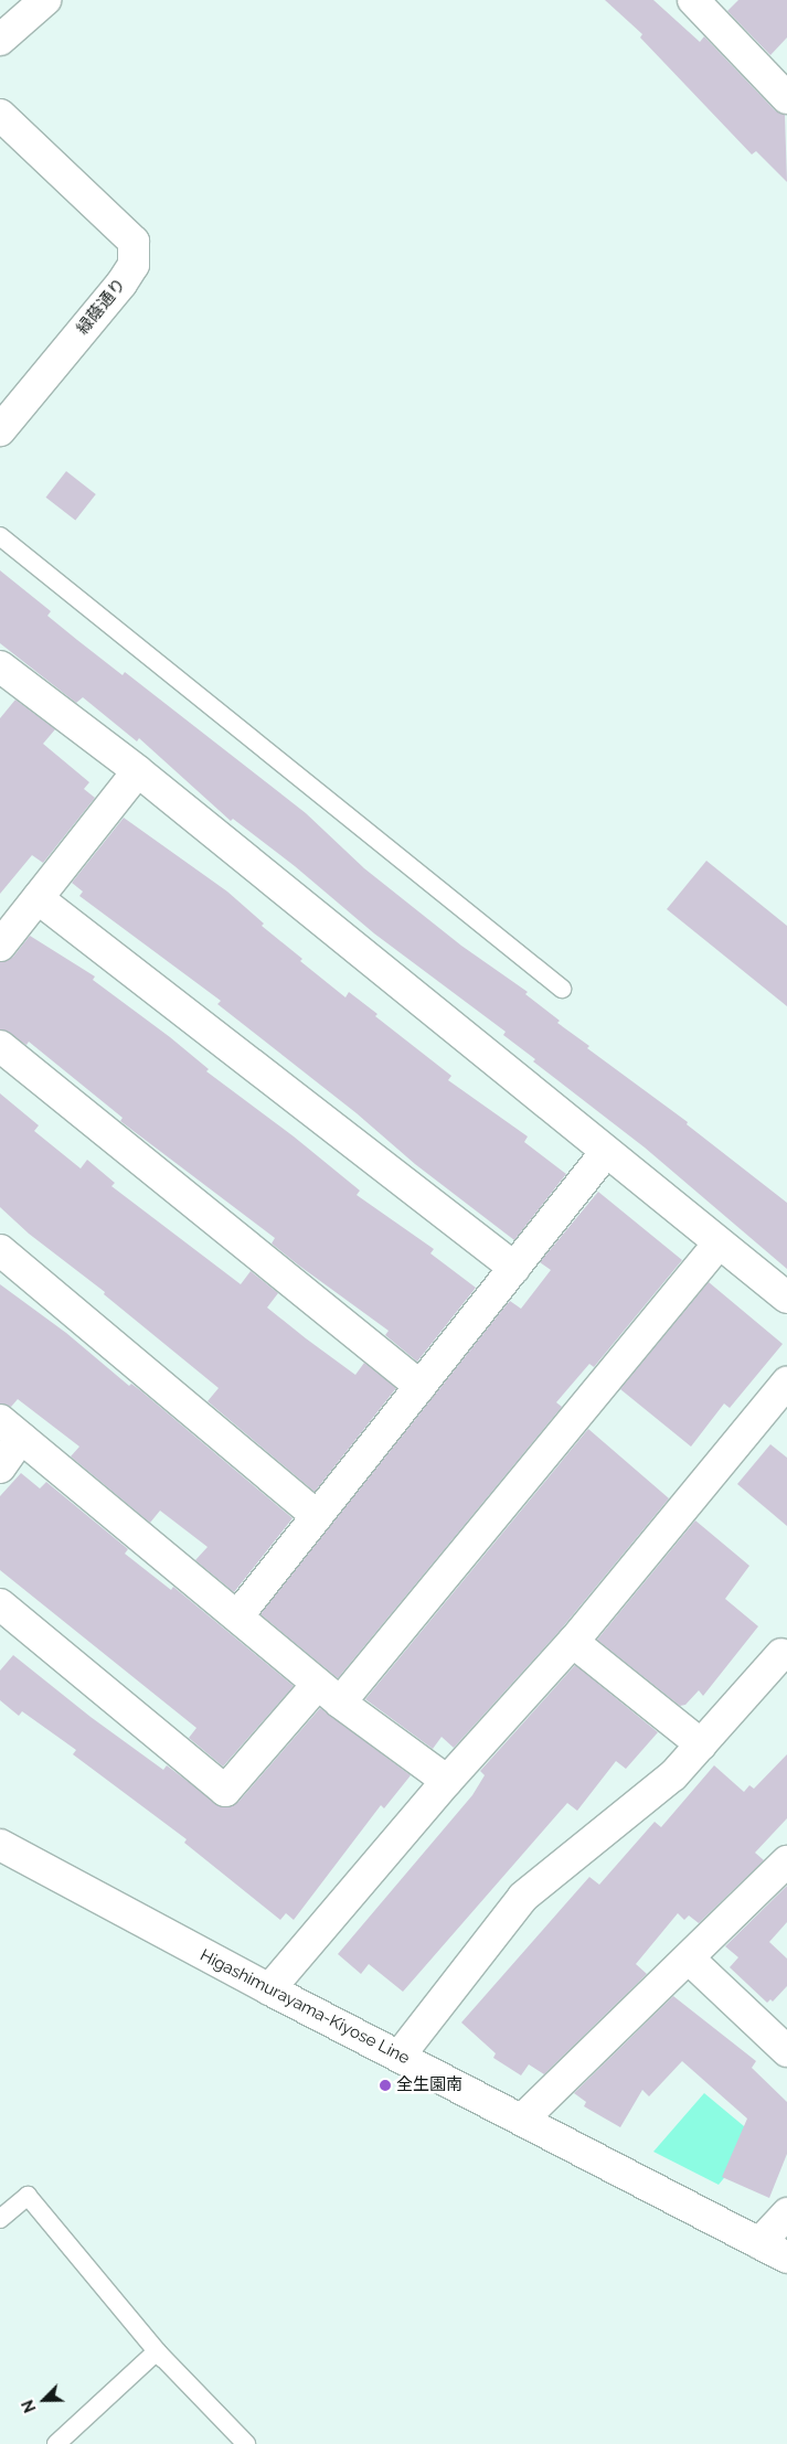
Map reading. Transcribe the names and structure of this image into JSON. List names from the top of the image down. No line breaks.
{"streets":{"street":["緑蔭通り","Higashimurayama-Kiyose Line"]},"places":["全生園南"],"north":"bottom left"}
